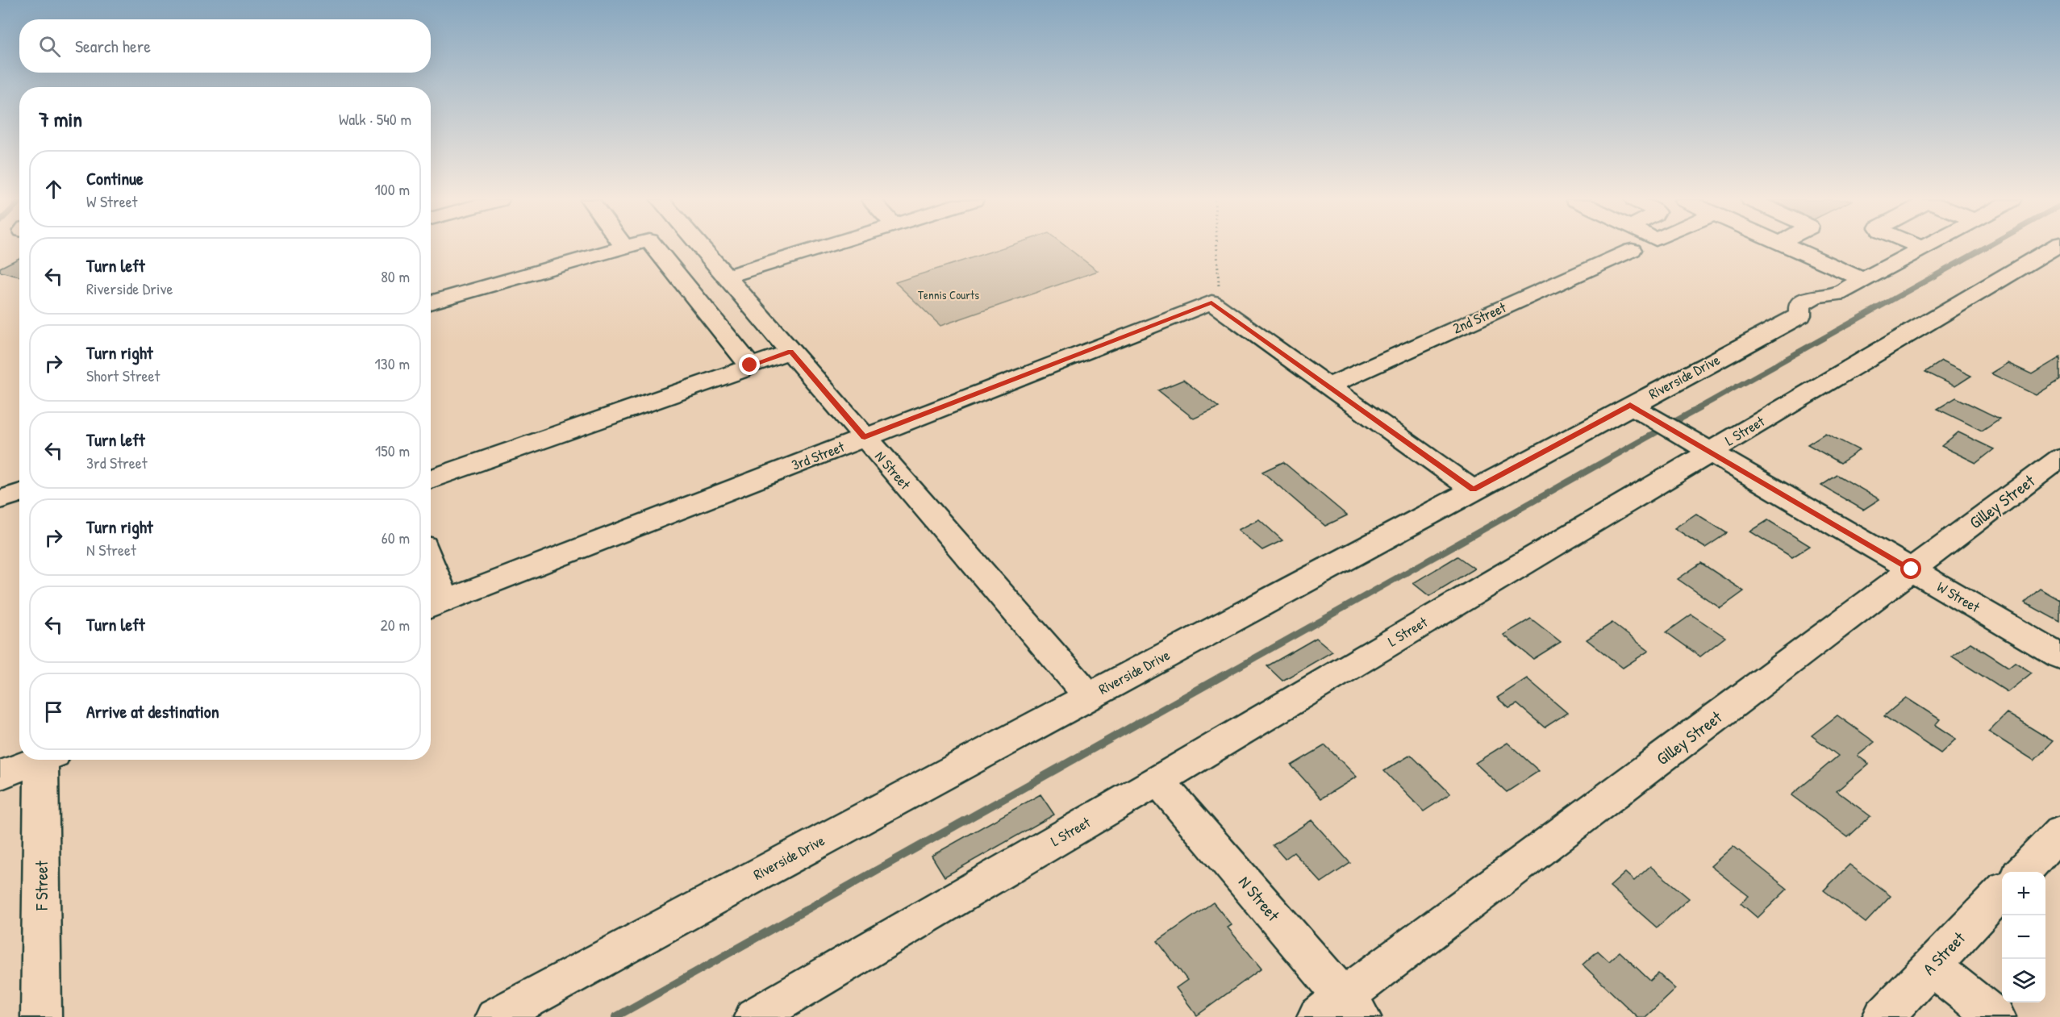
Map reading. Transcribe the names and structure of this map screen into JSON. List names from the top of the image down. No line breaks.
{"streets":{"street":["2nd Street","Riverside Drive","L Street","3rd Street","N Street","Gilley Street","W Street","F Street","A Street"]},"crossings":[["Riverside Drive","N Street"],["Riverside Drive","W Street"],["L Street","N Street"],["L Street","W Street"],["3rd Street","N Street"],["N Street","Gilley Street"],["Gilley Street","W Street"]],"parks":["Tennis Courts"],"page":{"search":"Search here","heading":["7 min","Walk · 540 m"],"list":[["Continue","W Street","100 m"],["Turn left","Riverside Drive","80 m"],["Turn right","Short Street","130 m"],["Turn left","3rd Street","150 m"],["Turn right","N Street","60 m"],["Turn left","20 m"],"Arrive at destination"],"map_buttons":["+","−"]}}
